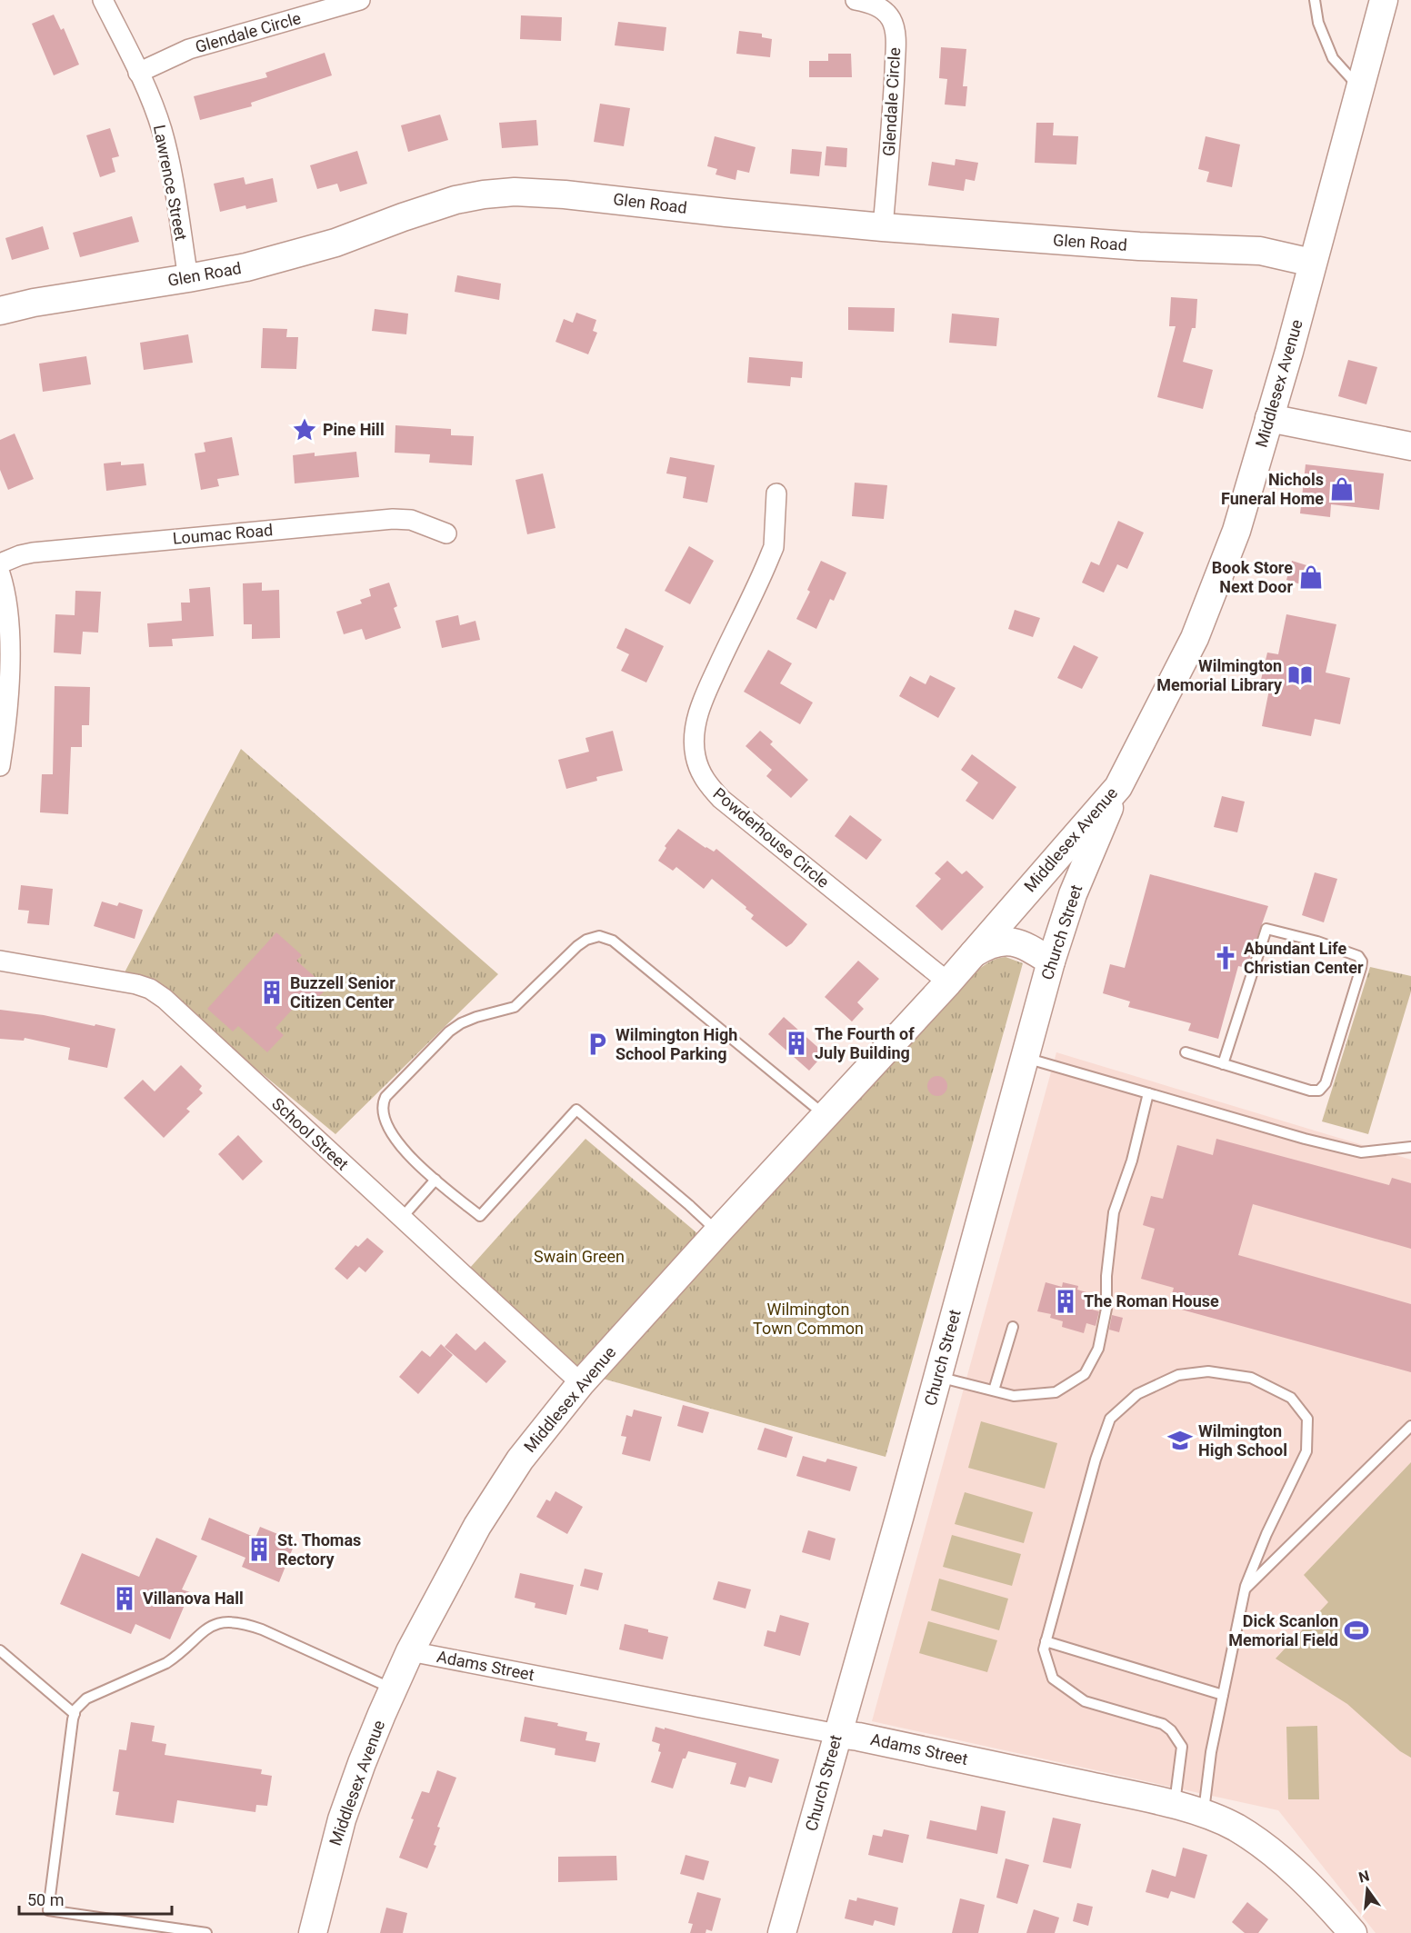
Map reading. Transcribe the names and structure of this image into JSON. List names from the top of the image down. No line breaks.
{"streets":{"street":["Glendale Circle","Lawrence Street","Glen Road","Middlesex Avenue","Loumac Road","Powderhouse Circle","Church Street","School Street","Adams Street"]},"crossings":[["Glendale Circle","Lawrence Street"],["Glendale Circle","Glen Road"],["Lawrence Street","Glen Road"],["Glen Road","Middlesex Avenue"],["Middlesex Avenue","Powderhouse Circle"],["Middlesex Avenue","Church Street"],["Middlesex Avenue","School Street"],["Middlesex Avenue","Adams Street"],["Church Street","Adams Street"]],"parks":["Swain Green","Wilmington Town Common"],"places":{"place":["Pine Hill"],"shop":["Nichols Funeral Home","Book Store Next Door"],"library":["Wilmington Memorial Library"],"church":["Abundant Life Christian Center"],"building":["Buzzell Senior Citizen Center","The Fourth of July Building","The Roman House","St. Thomas Rectory","Villanova Hall"],"parking":["Wilmington High School Parking"],"school or university":["Wilmington High School"],"sports":["Dick Scanlon Memorial Field"]},"scale_bar":"50 m","north":"top"}
